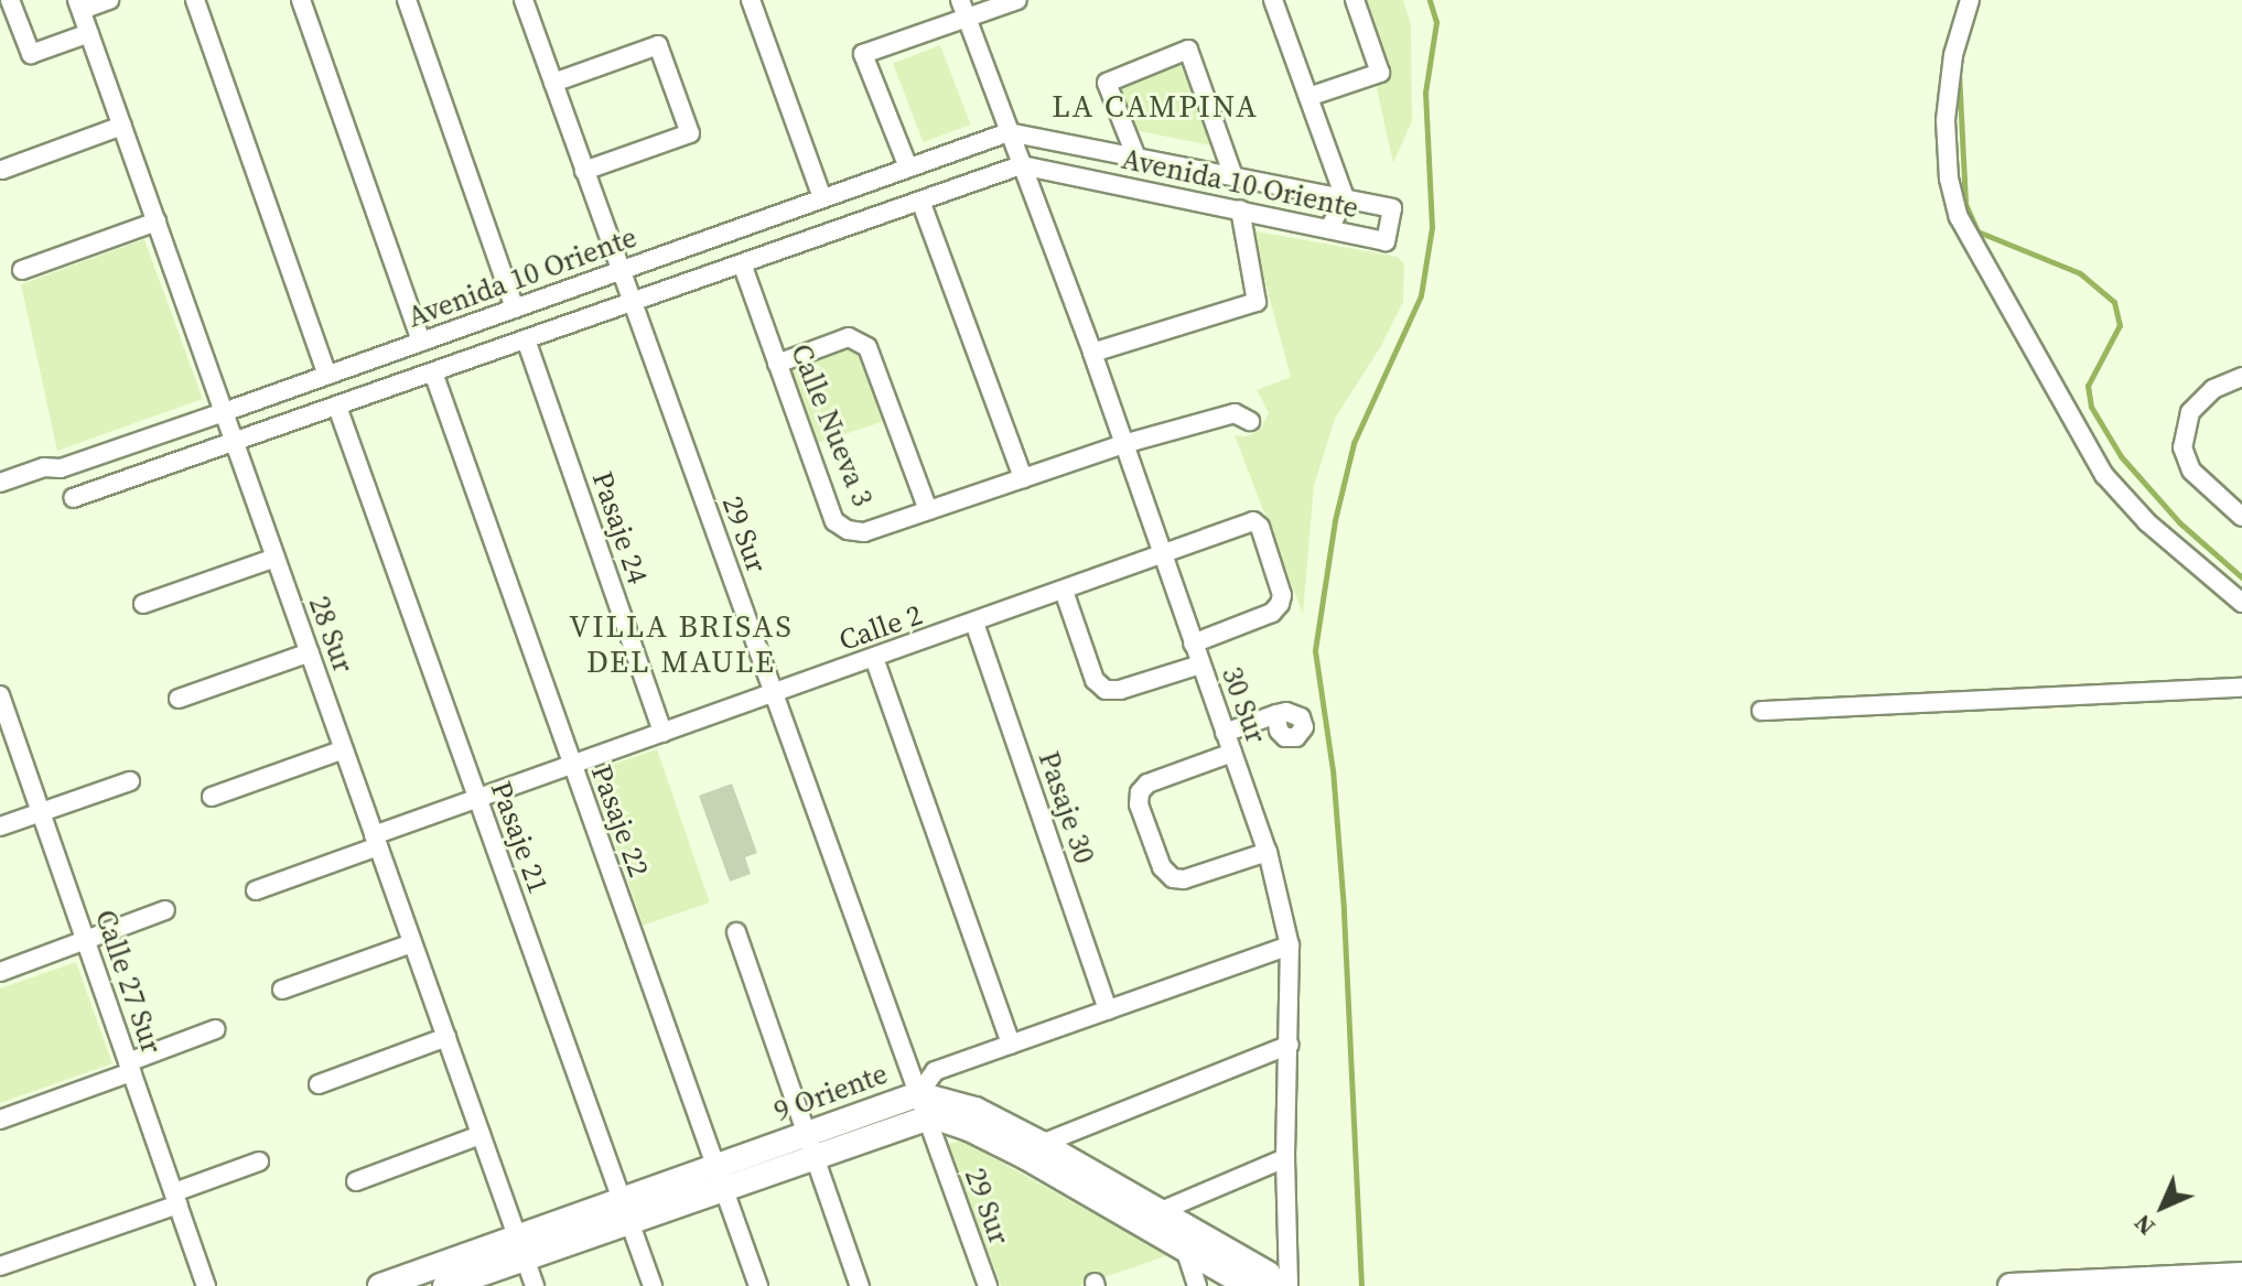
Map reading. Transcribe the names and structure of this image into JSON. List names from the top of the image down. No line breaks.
{"streets":{"street":["Avenida 10 Oriente","Calle Nueva 3","Pasaje 24","29 Sur","Calle 2","28 Sur","30 Sur","Pasaje 30","Pasaje 22","Pasaje 21","Calle 27 Sur","9 Oriente"]},"crossings":[["Avenida 10 Oriente","Calle Nueva 3"],["Avenida 10 Oriente","Pasaje 24"],["Avenida 10 Oriente","29 Sur"],["Avenida 10 Oriente","28 Sur"],["Avenida 10 Oriente","30 Sur"],["Avenida 10 Oriente","Pasaje 22"],["Avenida 10 Oriente","Pasaje 21"],["Calle Nueva 3","30 Sur"],["Pasaje 24","Calle 2"],["29 Sur","Calle 2"],["29 Sur","9 Oriente"],["Calle 2","28 Sur"],["Calle 2","30 Sur"],["Calle 2","Pasaje 30"],["Calle 2","Pasaje 22"],["Calle 2","Pasaje 21"],["28 Sur","9 Oriente"],["Pasaje 22","9 Oriente"],["Pasaje 21","9 Oriente"]],"districts":["LA CAMPINA","VILLA BRISAS DEL MAULE"],"north":"bottom left"}
